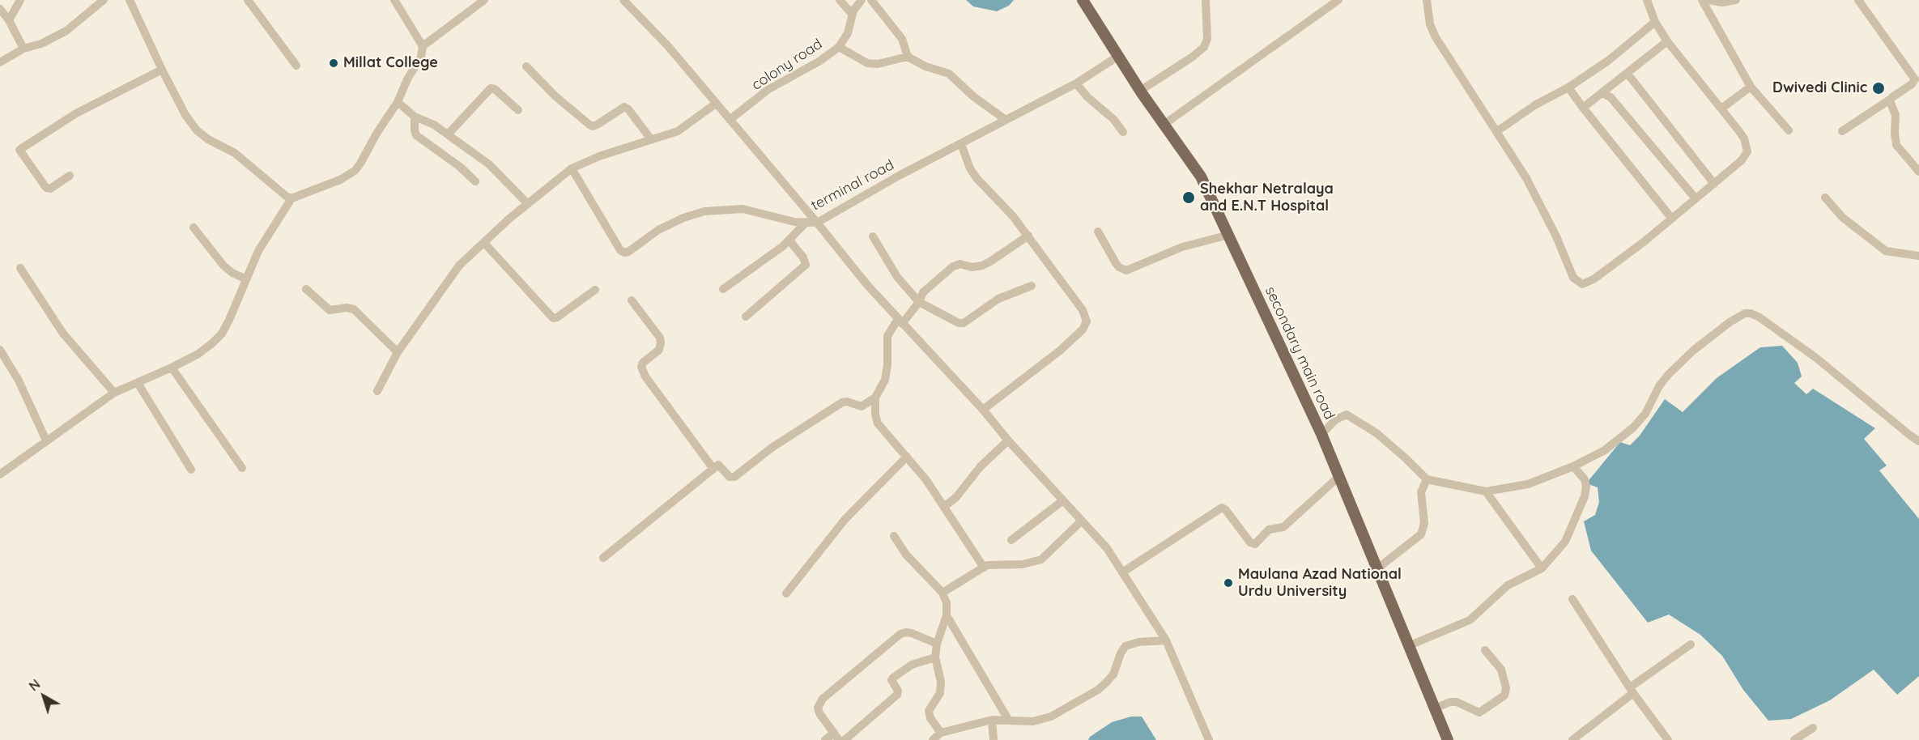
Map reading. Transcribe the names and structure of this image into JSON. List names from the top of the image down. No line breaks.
{"streets":{"main road":["secondary main road"],"street":["colony road","terminal road"]},"crossings":[["terminal road","secondary main road"]],"places":["Millat College","Dwivedi Clinic","Shekhar Netralaya and E.N.T Hospital","Maulana Azad National Urdu University"],"north":"top left"}
